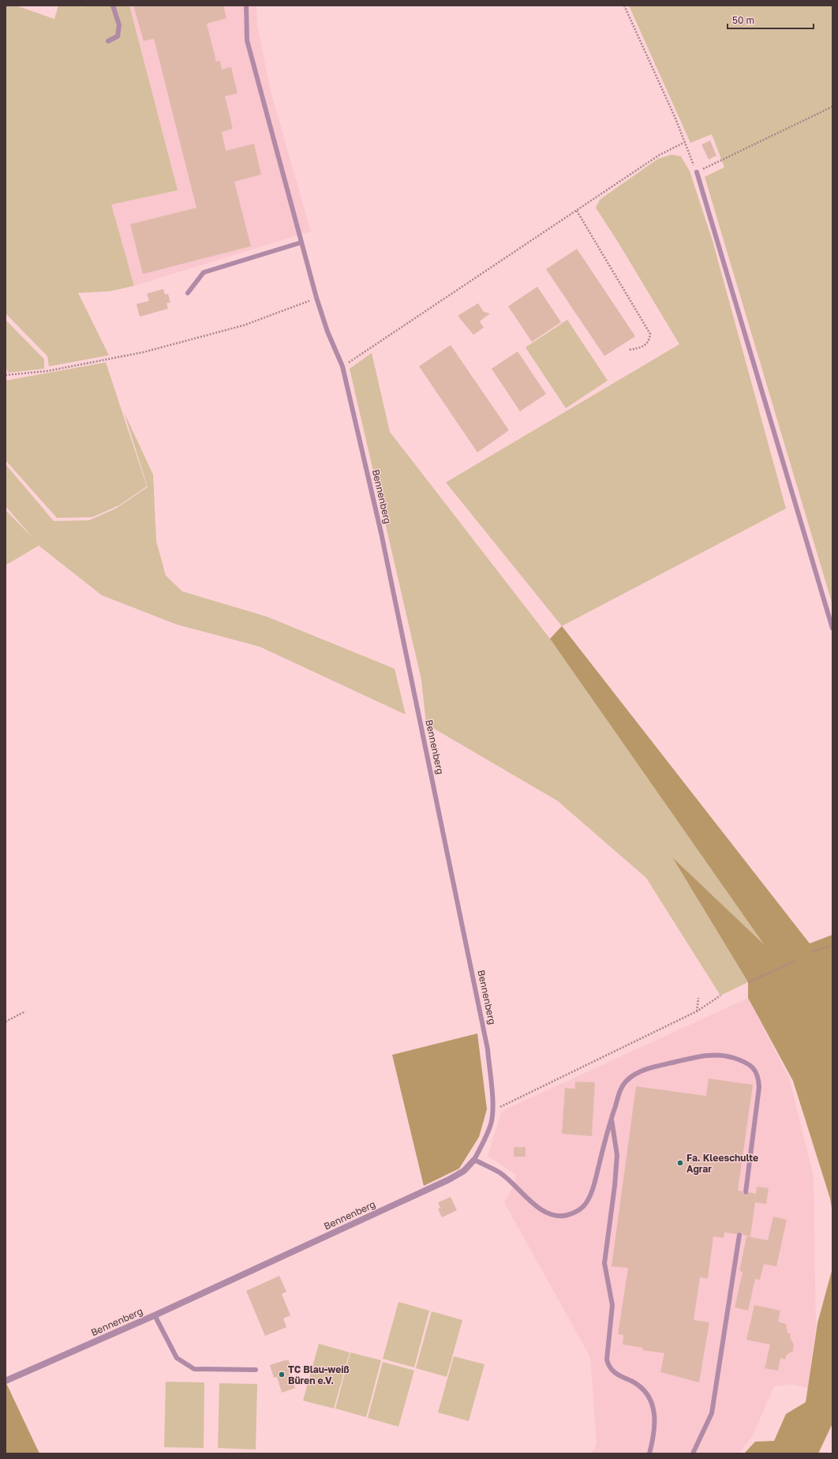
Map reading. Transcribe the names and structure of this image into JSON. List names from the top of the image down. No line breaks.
{"streets":{"street":["Bennenberg"]},"places":["Fa. Kleeschulte Agrar","TC Blau-weiß Büren e.V."],"scale_bar":"50 m"}
